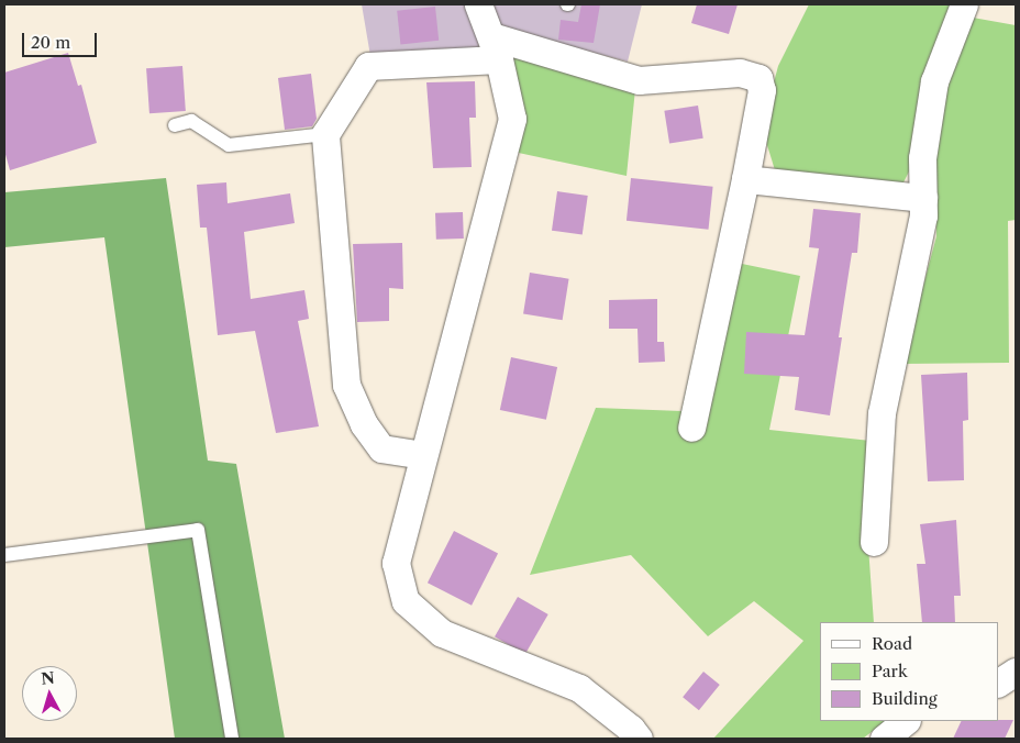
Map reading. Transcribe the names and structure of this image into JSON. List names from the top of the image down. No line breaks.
{"legend":["Road","Park","Building"],"scale_bar":"20 m","north":"top"}
